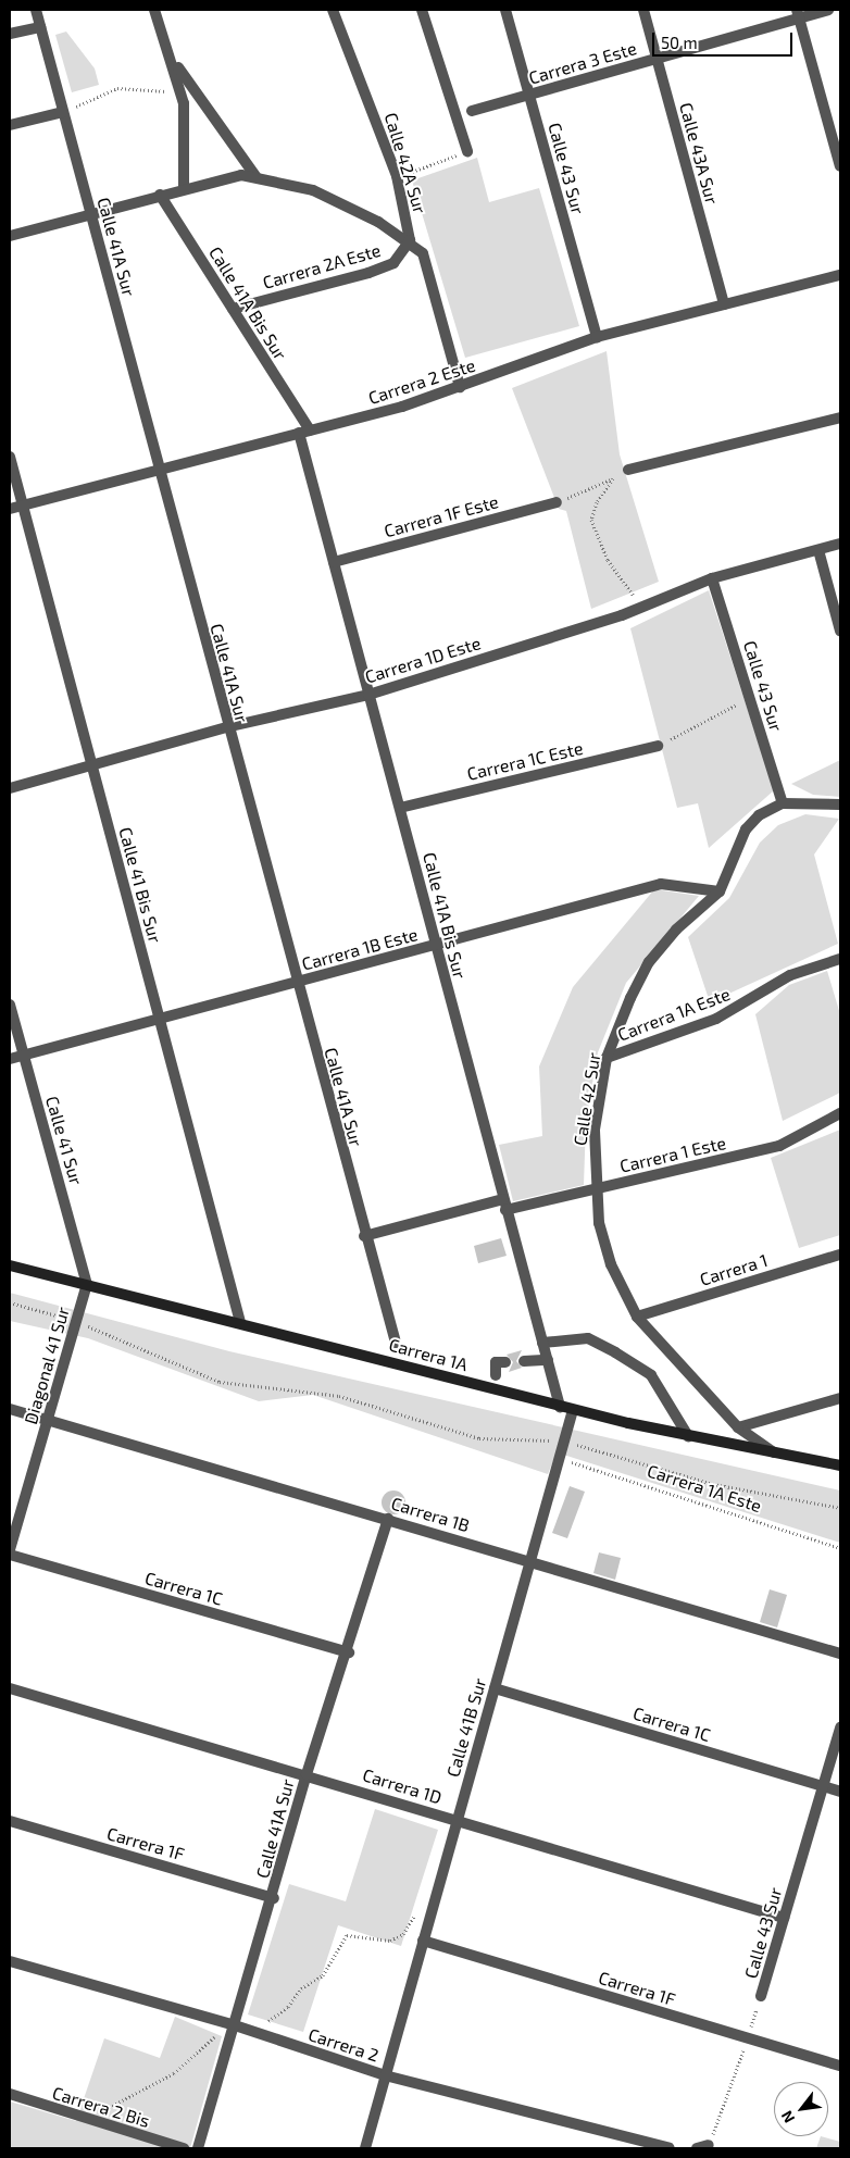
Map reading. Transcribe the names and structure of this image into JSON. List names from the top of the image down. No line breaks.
{"streets":{"main road":["Carrera 1A"],"street":["Carrera 3 Este","Calle 43A Sur","Calle 42A Sur","Calle 43 Sur","Calle 41A Sur","Carrera 2A Este","Calle 41A Bis Sur","Carrera 2 Este","Carrera 1F Este","Carrera 1D Este","Carrera 1C Este","Calle 41 Bis Sur","Carrera 1B Este","Carrera 1A Este","Calle 42 Sur","Calle 41 Sur","Carrera 1 Este","Carrera 1","Diagonal 41 Sur","Carrera 1B","Carrera 1C","Calle 41B Sur","Carrera 1D","Carrera 1F","Carrera 2","Carrera 2 Bis"]},"crossings":[["Carrera 3 Este","Calle 43A Sur"],["Carrera 3 Este","Calle 43 Sur"],["Calle 43A Sur","Carrera 2 Este"],["Calle 42A Sur","Carrera 2A Este"],["Calle 42A Sur","Carrera 2 Este"],["Calle 43 Sur","Carrera 2 Este"],["Calle 43 Sur","Carrera 1D Este"],["Calle 43 Sur","Carrera 1C"],["Calle 43 Sur","Carrera 1D"],["Calle 43 Sur","Carrera 1F"],["Calle 41A Sur","Carrera 2 Este"],["Calle 41A Sur","Carrera 1D Este"],["Calle 41A Sur","Carrera 1B Este"],["Calle 41A Sur","Carrera 1 Este"],["Calle 41A Sur","Carrera 1B"],["Calle 41A Sur","Carrera 1C"],["Calle 41A Sur","Carrera 1D"],["Calle 41A Sur","Carrera 1F"],["Calle 41A Sur","Carrera 2"],["Carrera 2A Este","Calle 41A Bis Sur"],["Calle 41A Bis Sur","Carrera 2 Este"],["Calle 41A Bis Sur","Carrera 1F Este"],["Calle 41A Bis Sur","Carrera 1D Este"],["Calle 41A Bis Sur","Carrera 1C Este"],["Calle 41A Bis Sur","Carrera 1B Este"],["Calle 41A Bis Sur","Carrera 1 Este"],["Calle 41A Bis Sur","Carrera 1A"],["Carrera 2 Este","Calle 41 Bis Sur"],["Carrera 1D Este","Calle 41 Bis Sur"],["Calle 41 Bis Sur","Carrera 1B Este"],["Calle 41 Bis Sur","Carrera 1A"],["Carrera 1B Este","Calle 42 Sur"],["Carrera 1B Este","Calle 41 Sur"],["Carrera 1A Este","Calle 42 Sur"],["Carrera 1A Este","Calle 41B Sur"],["Calle 42 Sur","Carrera 1 Este"],["Calle 42 Sur","Carrera 1"],["Calle 42 Sur","Carrera 1A"],["Calle 41 Sur","Carrera 1A"],["Calle 41 Sur","Diagonal 41 Sur"],["Carrera 1A","Diagonal 41 Sur"],["Carrera 1A","Calle 41B Sur"],["Diagonal 41 Sur","Carrera 1B"],["Carrera 1B","Calle 41B Sur"],["Carrera 1C","Calle 41B Sur"],["Calle 41B Sur","Carrera 1D"],["Calle 41B Sur","Carrera 1F"],["Calle 41B Sur","Carrera 2"]],"scale_bar":"50 m","north":"bottom left"}
